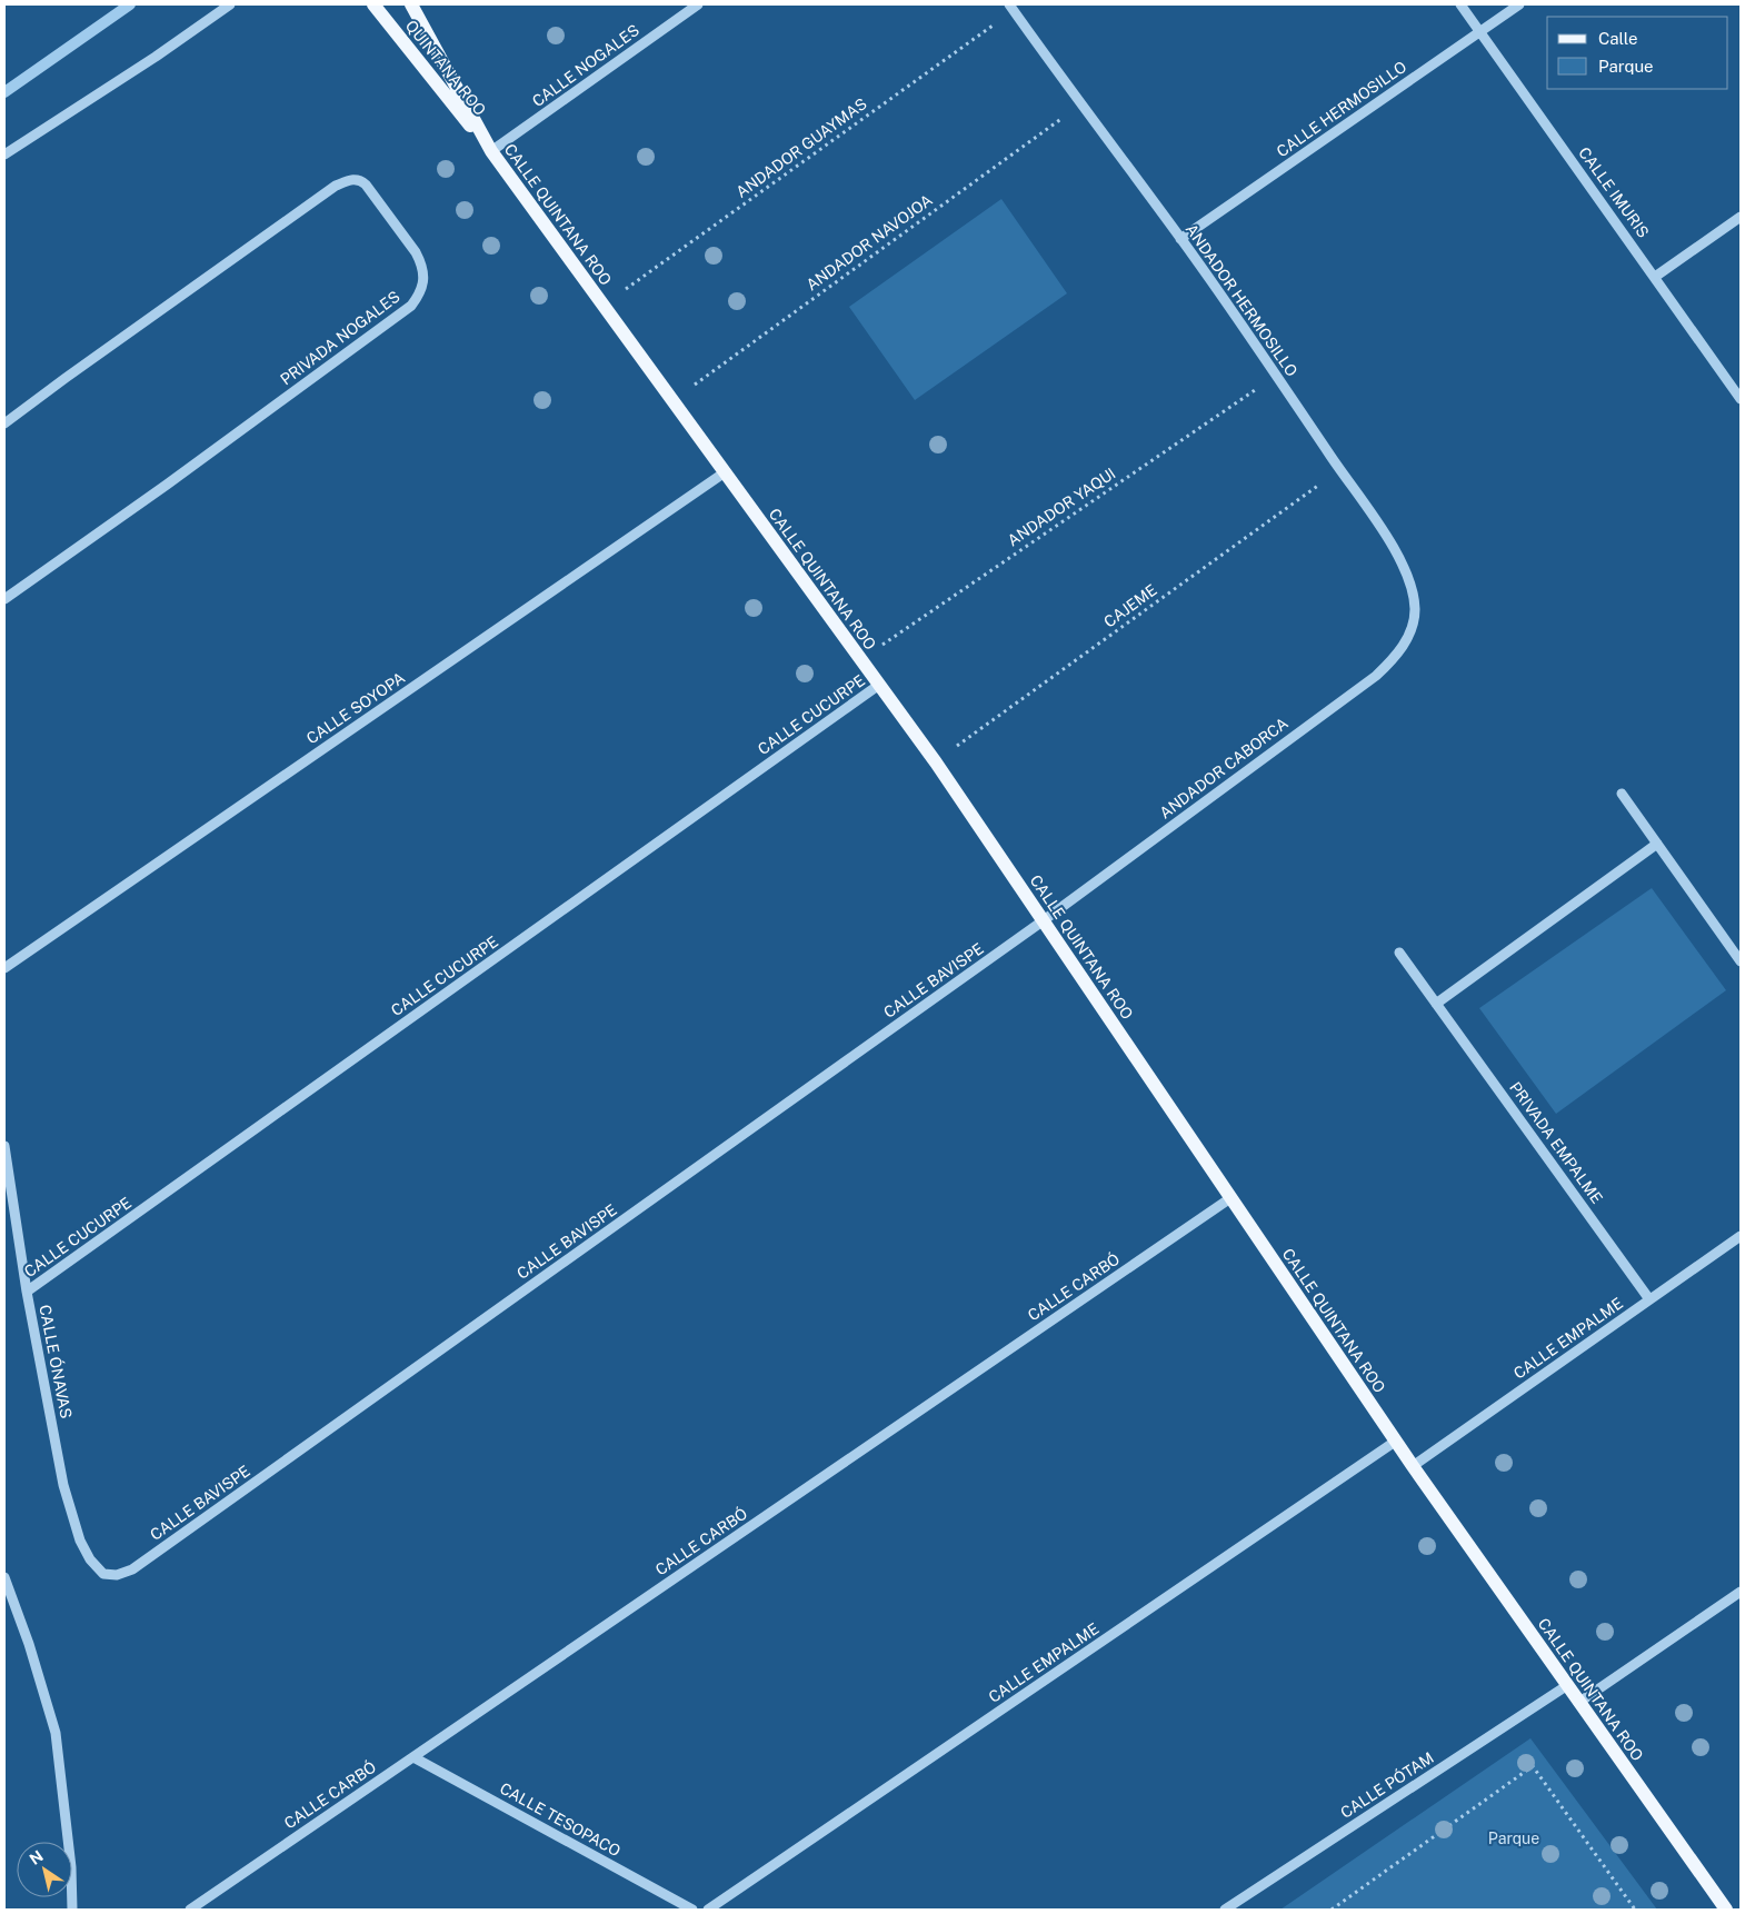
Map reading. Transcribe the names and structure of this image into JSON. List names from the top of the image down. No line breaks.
{"streets":{"main road":["QUINTANA ROO","CALLE QUINTANA ROO"],"street":["CALLE NOGALES","CALLE HERMOSILLO","CALLE IMURIS","ANDADOR HERMOSILLO","PRIVADA NOGALES","CALLE SOYOPA","CALLE CUCURPE","ANDADOR CABORCA","CALLE BAVISPE","PRIVADA EMPALME","CALLE CARBÓ","CALLE EMPALME","CALLE ÓNAVAS","CALLE PÓTAM","CALLE TESOPACO"],"path":["ANDADOR GUAYMAS","ANDADOR NAVOJOA","ANDADOR YAQUI","CAJEME"]},"crossings":[["CALLE NOGALES","QUINTANA ROO"],["CALLE NOGALES","CALLE QUINTANA ROO"],["QUINTANA ROO","CALLE QUINTANA ROO"],["CALLE HERMOSILLO","CALLE IMURIS"],["CALLE HERMOSILLO","ANDADOR HERMOSILLO"],["ANDADOR GUAYMAS","CALLE QUINTANA ROO"],["ANDADOR GUAYMAS","ANDADOR HERMOSILLO"],["CALLE QUINTANA ROO","ANDADOR NAVOJOA"],["CALLE QUINTANA ROO","ANDADOR YAQUI"],["CALLE QUINTANA ROO","CAJEME"],["CALLE QUINTANA ROO","CALLE SOYOPA"],["CALLE QUINTANA ROO","CALLE CUCURPE"],["CALLE QUINTANA ROO","ANDADOR CABORCA"],["CALLE QUINTANA ROO","CALLE BAVISPE"],["CALLE QUINTANA ROO","CALLE CARBÓ"],["CALLE QUINTANA ROO","CALLE EMPALME"],["CALLE QUINTANA ROO","CALLE PÓTAM"],["ANDADOR NAVOJOA","ANDADOR HERMOSILLO"],["ANDADOR HERMOSILLO","ANDADOR YAQUI"],["ANDADOR HERMOSILLO","CAJEME"],["ANDADOR HERMOSILLO","ANDADOR CABORCA"],["CALLE CUCURPE","CALLE ÓNAVAS"],["ANDADOR CABORCA","CALLE BAVISPE"],["CALLE BAVISPE","CALLE ÓNAVAS"],["PRIVADA EMPALME","CALLE EMPALME"],["CALLE CARBÓ","CALLE TESOPACO"]],"parks":["Parque"],"legend":["Calle","Parque"],"north":"top left"}
